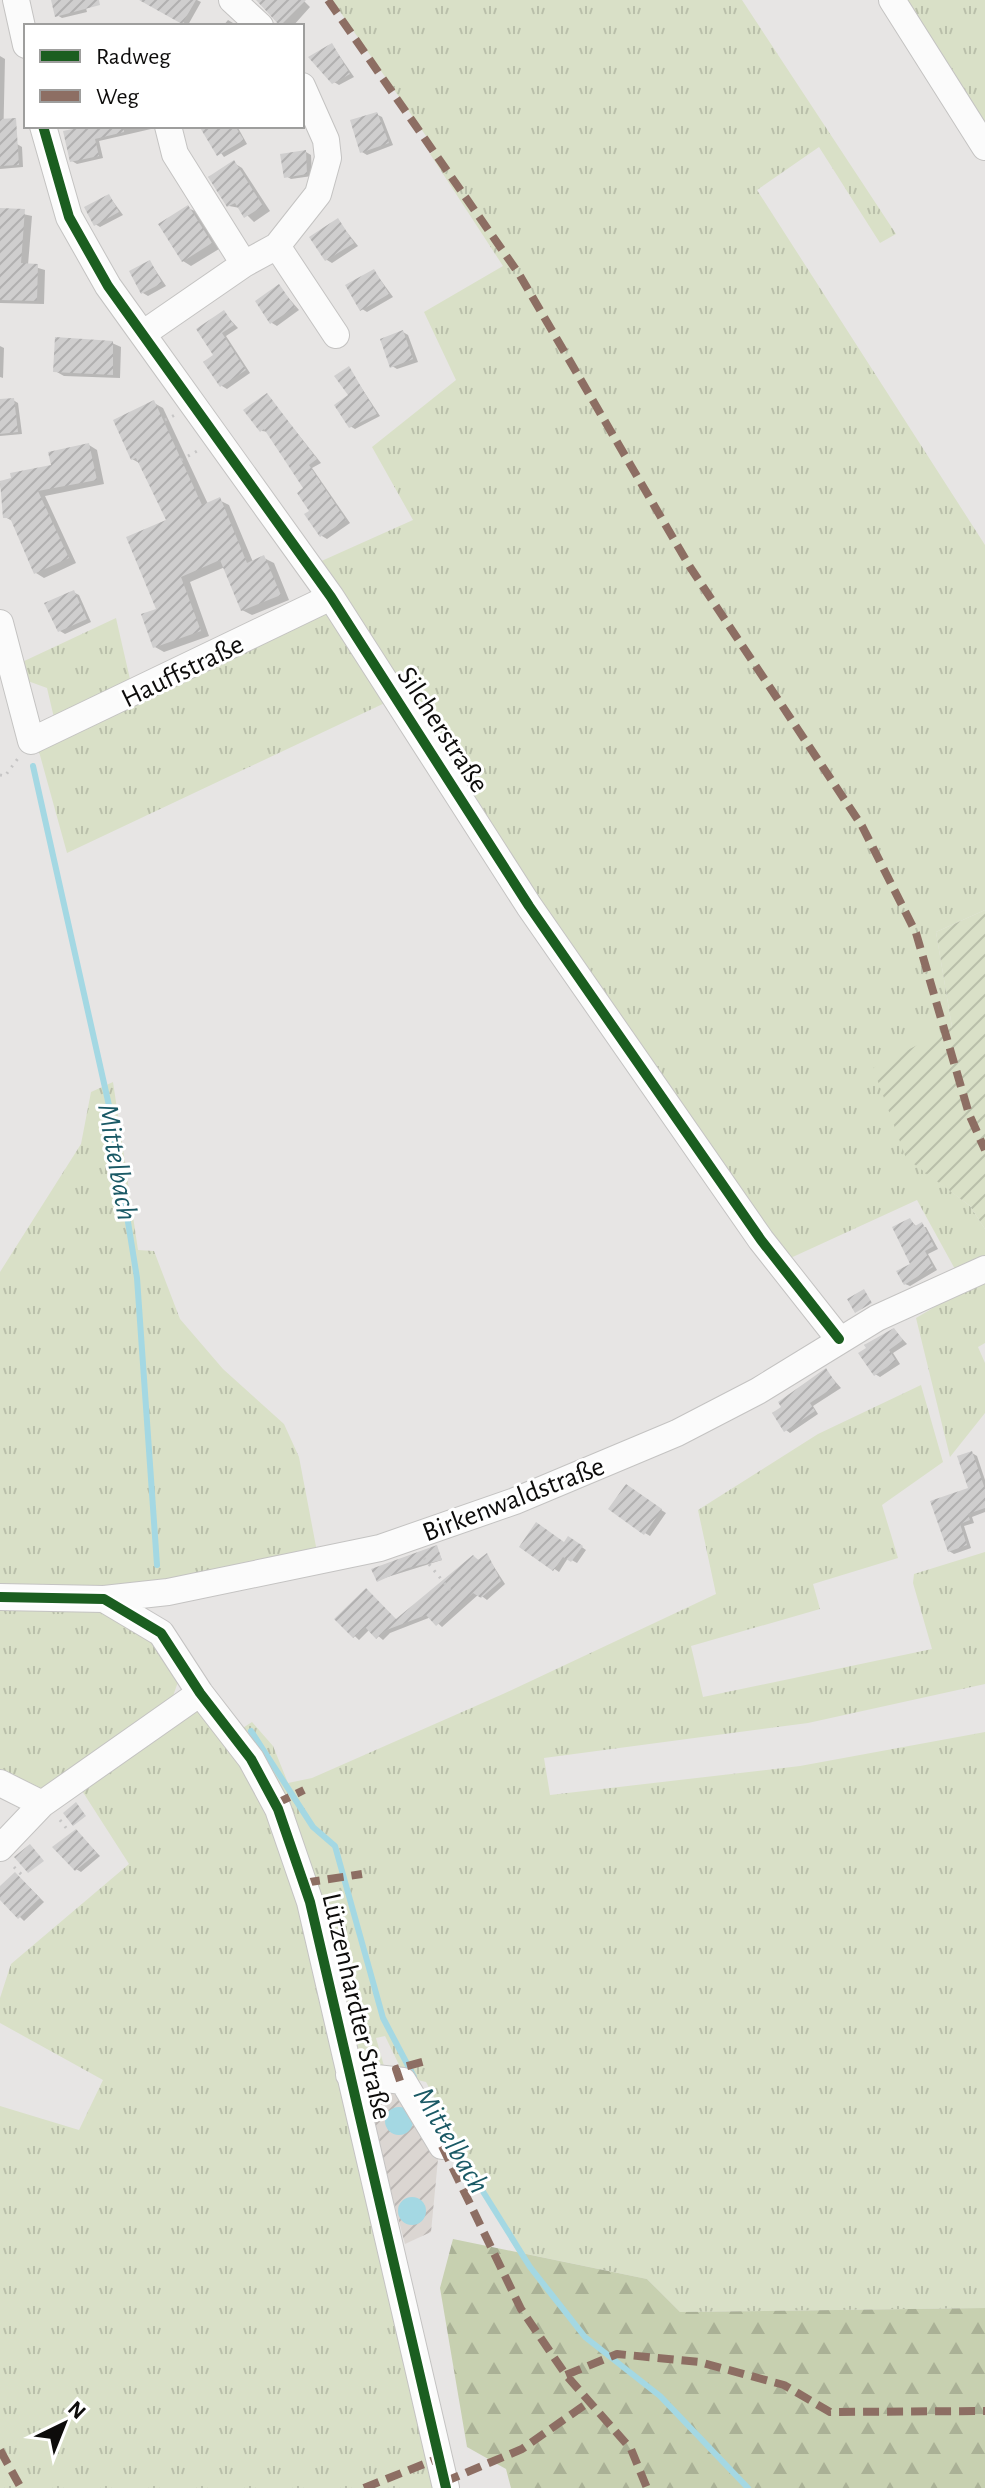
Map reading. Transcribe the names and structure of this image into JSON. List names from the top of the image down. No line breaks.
{"streets":{"street":["Hauffstraße","Silcherstraße","Birkenwaldstraße","Lützenhardter Straße"]},"crossings":[["Hauffstraße","Silcherstraße"],["Silcherstraße","Birkenwaldstraße"],["Birkenwaldstraße","Lützenhardter Straße"]],"water":["Mittelbach"],"legend":["Radweg","Weg"],"north":"top right"}
